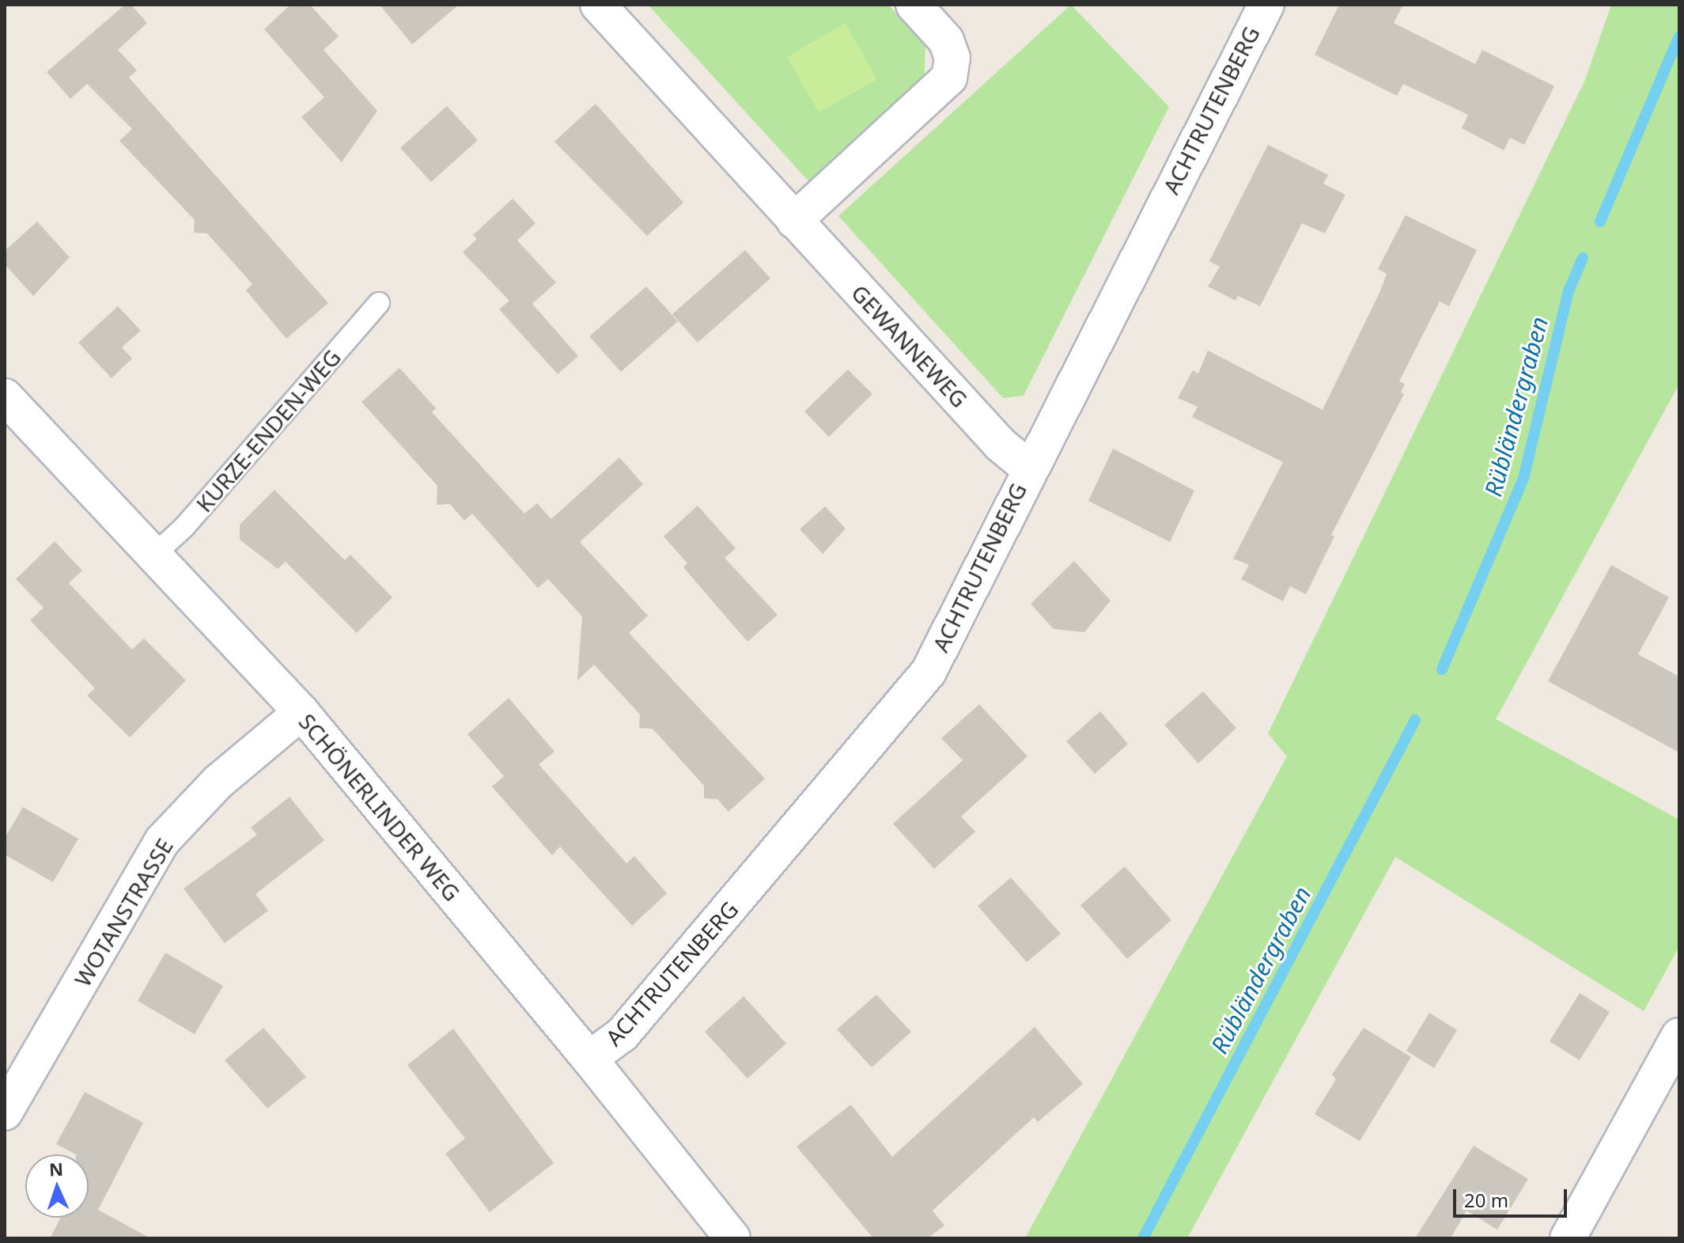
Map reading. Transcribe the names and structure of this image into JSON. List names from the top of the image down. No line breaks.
{"streets":{"street":["ACHTRUTENBERG","GEWANNEWEG","SCHÖNERLINDER WEG","WOTANSTRASSE"],"lane":["KURZE-ENDEN-WEG"]},"crossings":[["ACHTRUTENBERG","GEWANNEWEG"],["ACHTRUTENBERG","SCHÖNERLINDER WEG"],["KURZE-ENDEN-WEG","SCHÖNERLINDER WEG"],["SCHÖNERLINDER WEG","WOTANSTRASSE"]],"water":["Rübländergraben"],"scale_bar":"20 m","north":"top"}
